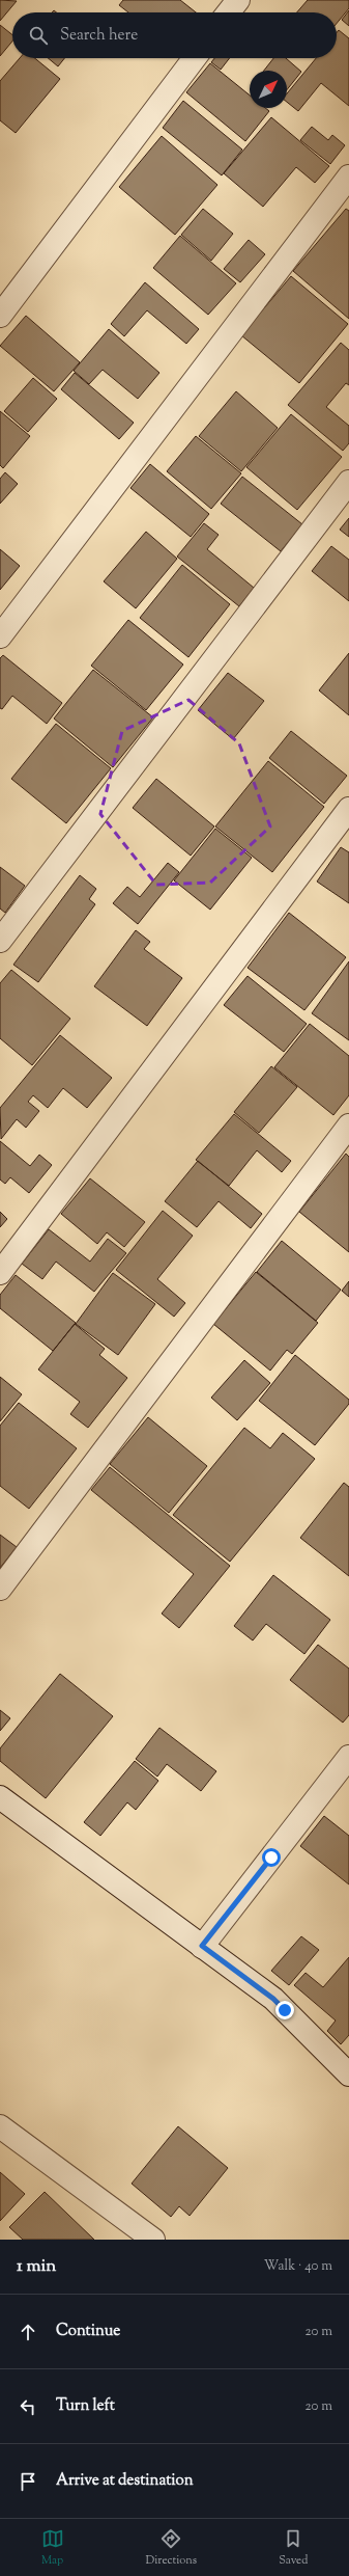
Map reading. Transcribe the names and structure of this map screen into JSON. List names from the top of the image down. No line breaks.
{"north":"top right","page":{"search":"Search here","heading":["1 min","Walk · 40 m"],"list":[["Continue","20 m"],["Turn left","20 m"],"Arrive at destination"],"nav":["Map","Directions","Saved"]}}
